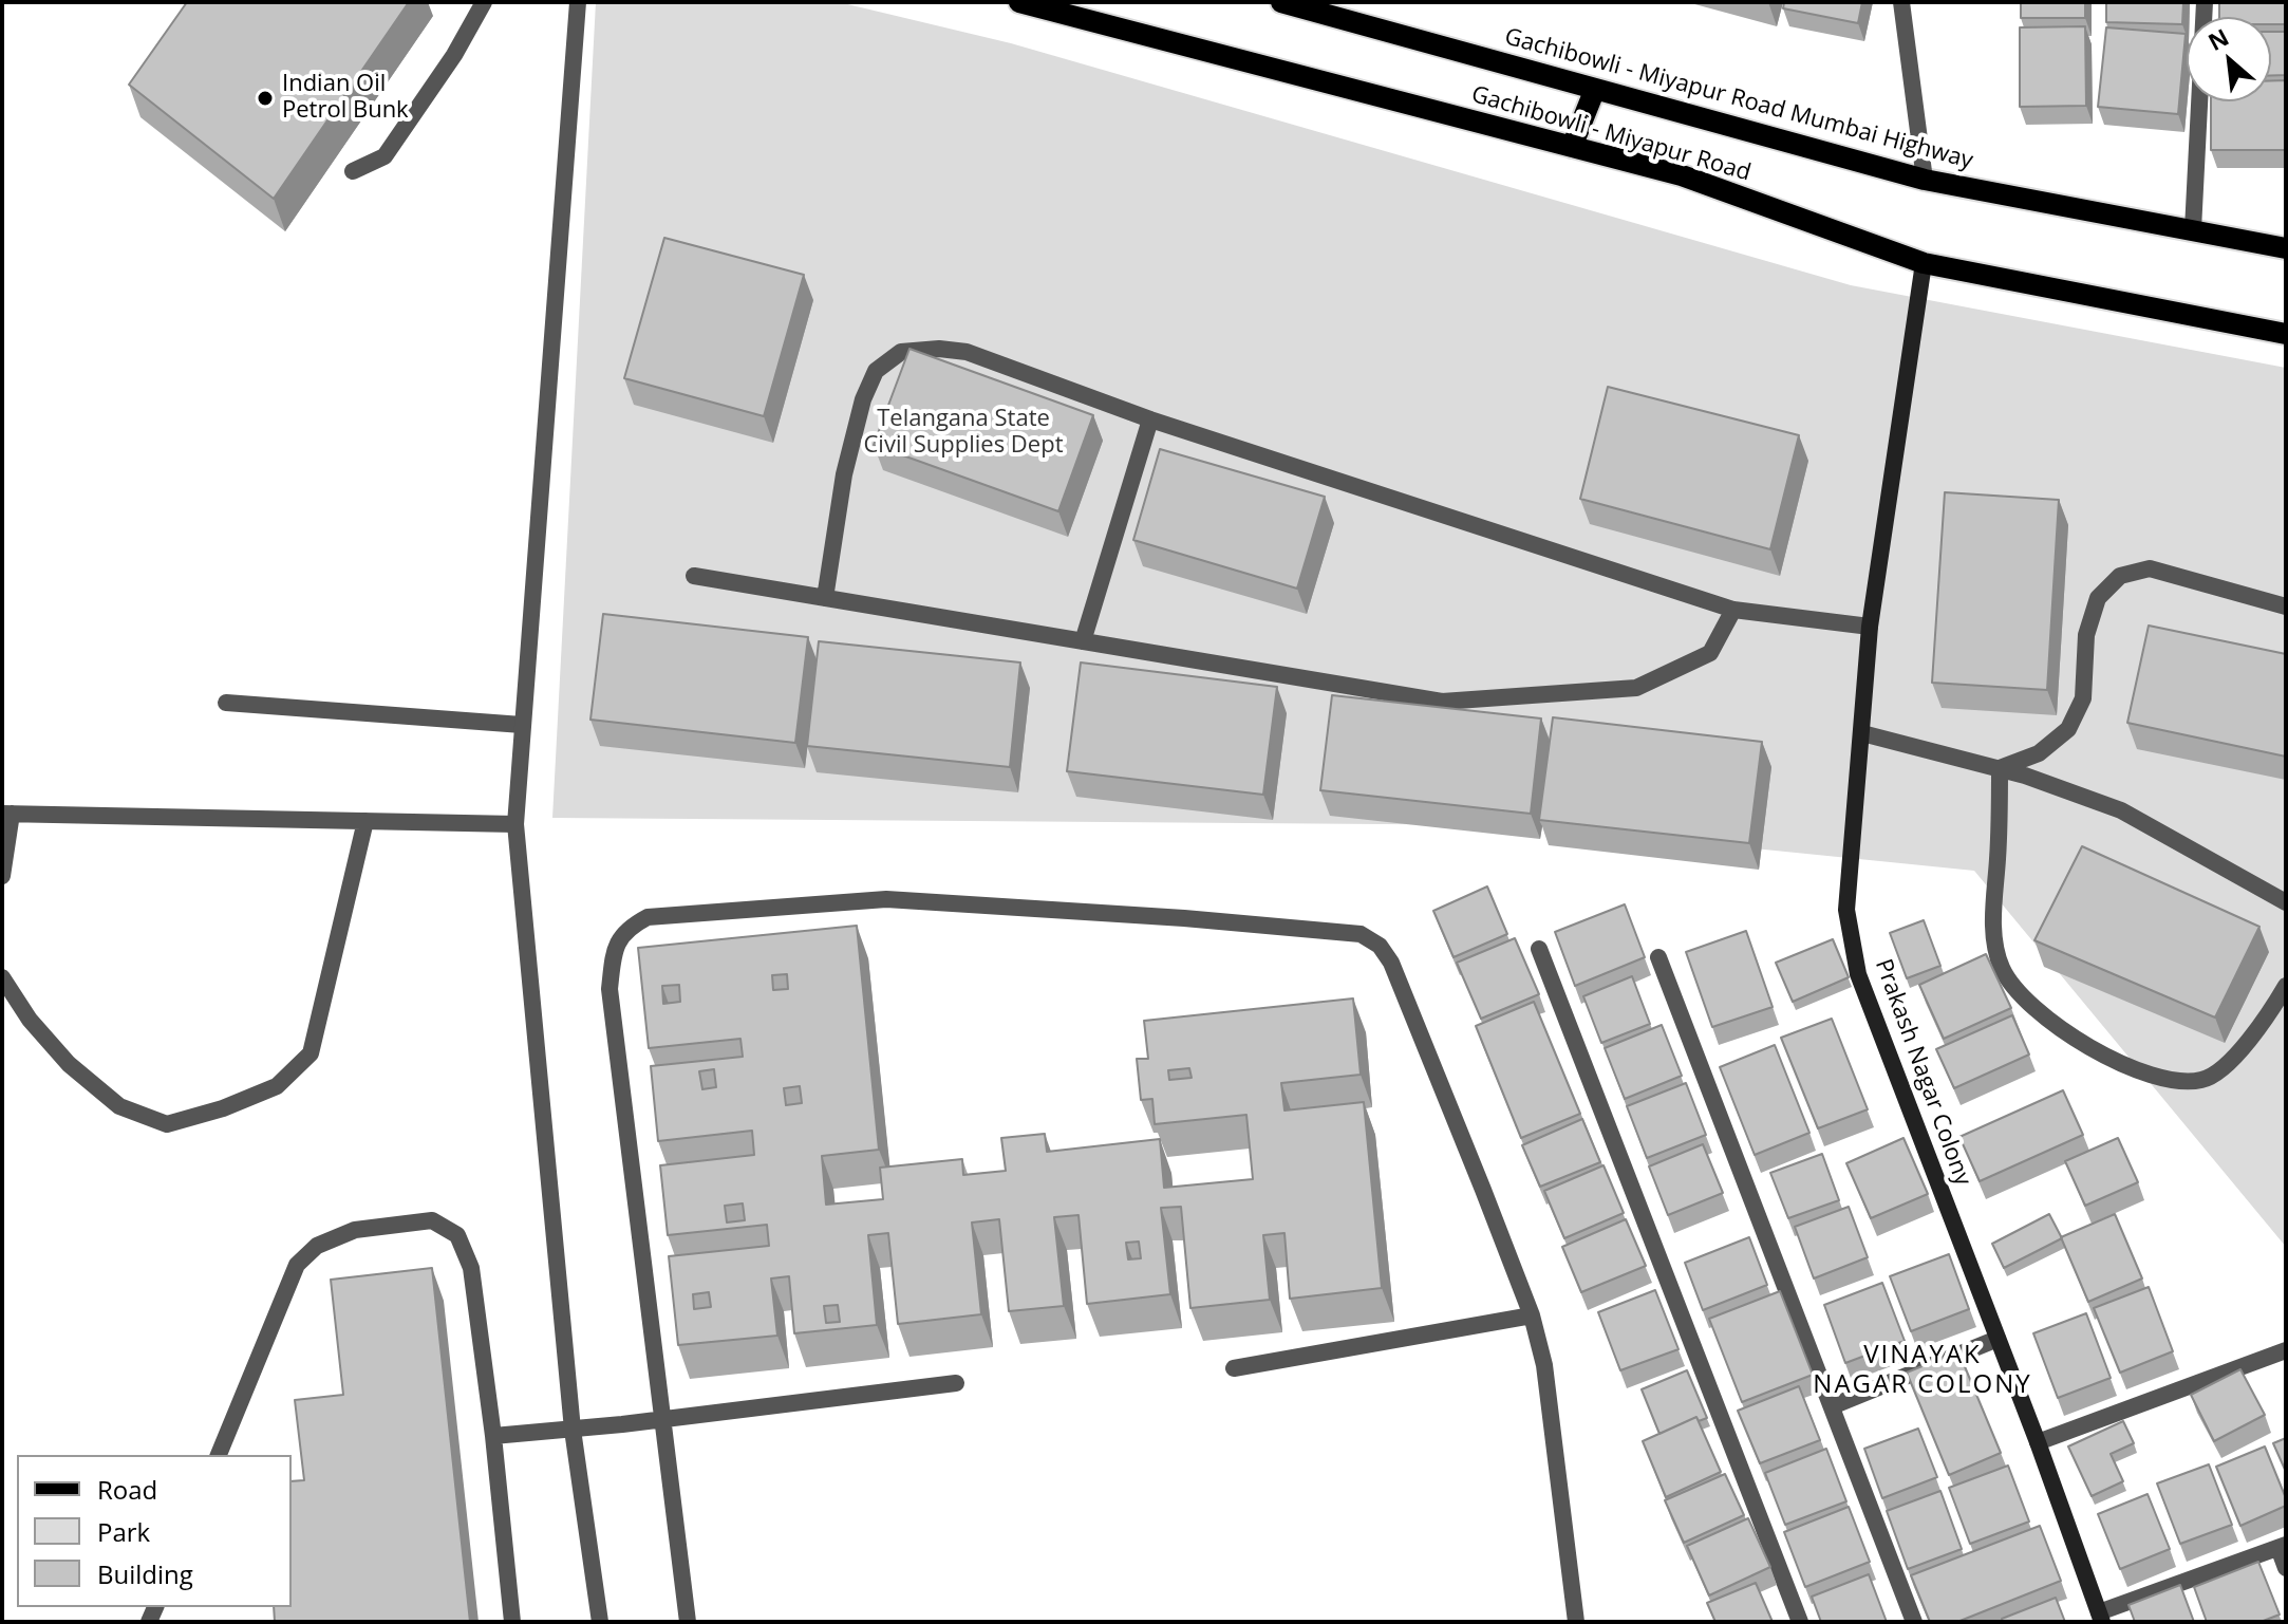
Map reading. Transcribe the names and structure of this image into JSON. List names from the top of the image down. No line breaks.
{"streets":{"main road":["Gachibowli - Miyapur Road Mumbai Highway","Gachibowli - Miyapur Road"],"street":["Prakash Nagar Colony"]},"crossings":[["Gachibowli - Miyapur Road","Prakash Nagar Colony"]],"districts":["VINAYAK NAGAR COLONY"],"parks":["Telangana State Civil Supplies Dept"],"places":["Indian Oil Petrol Bunk"],"legend":["Road","Park","Building"],"north":"top left"}
